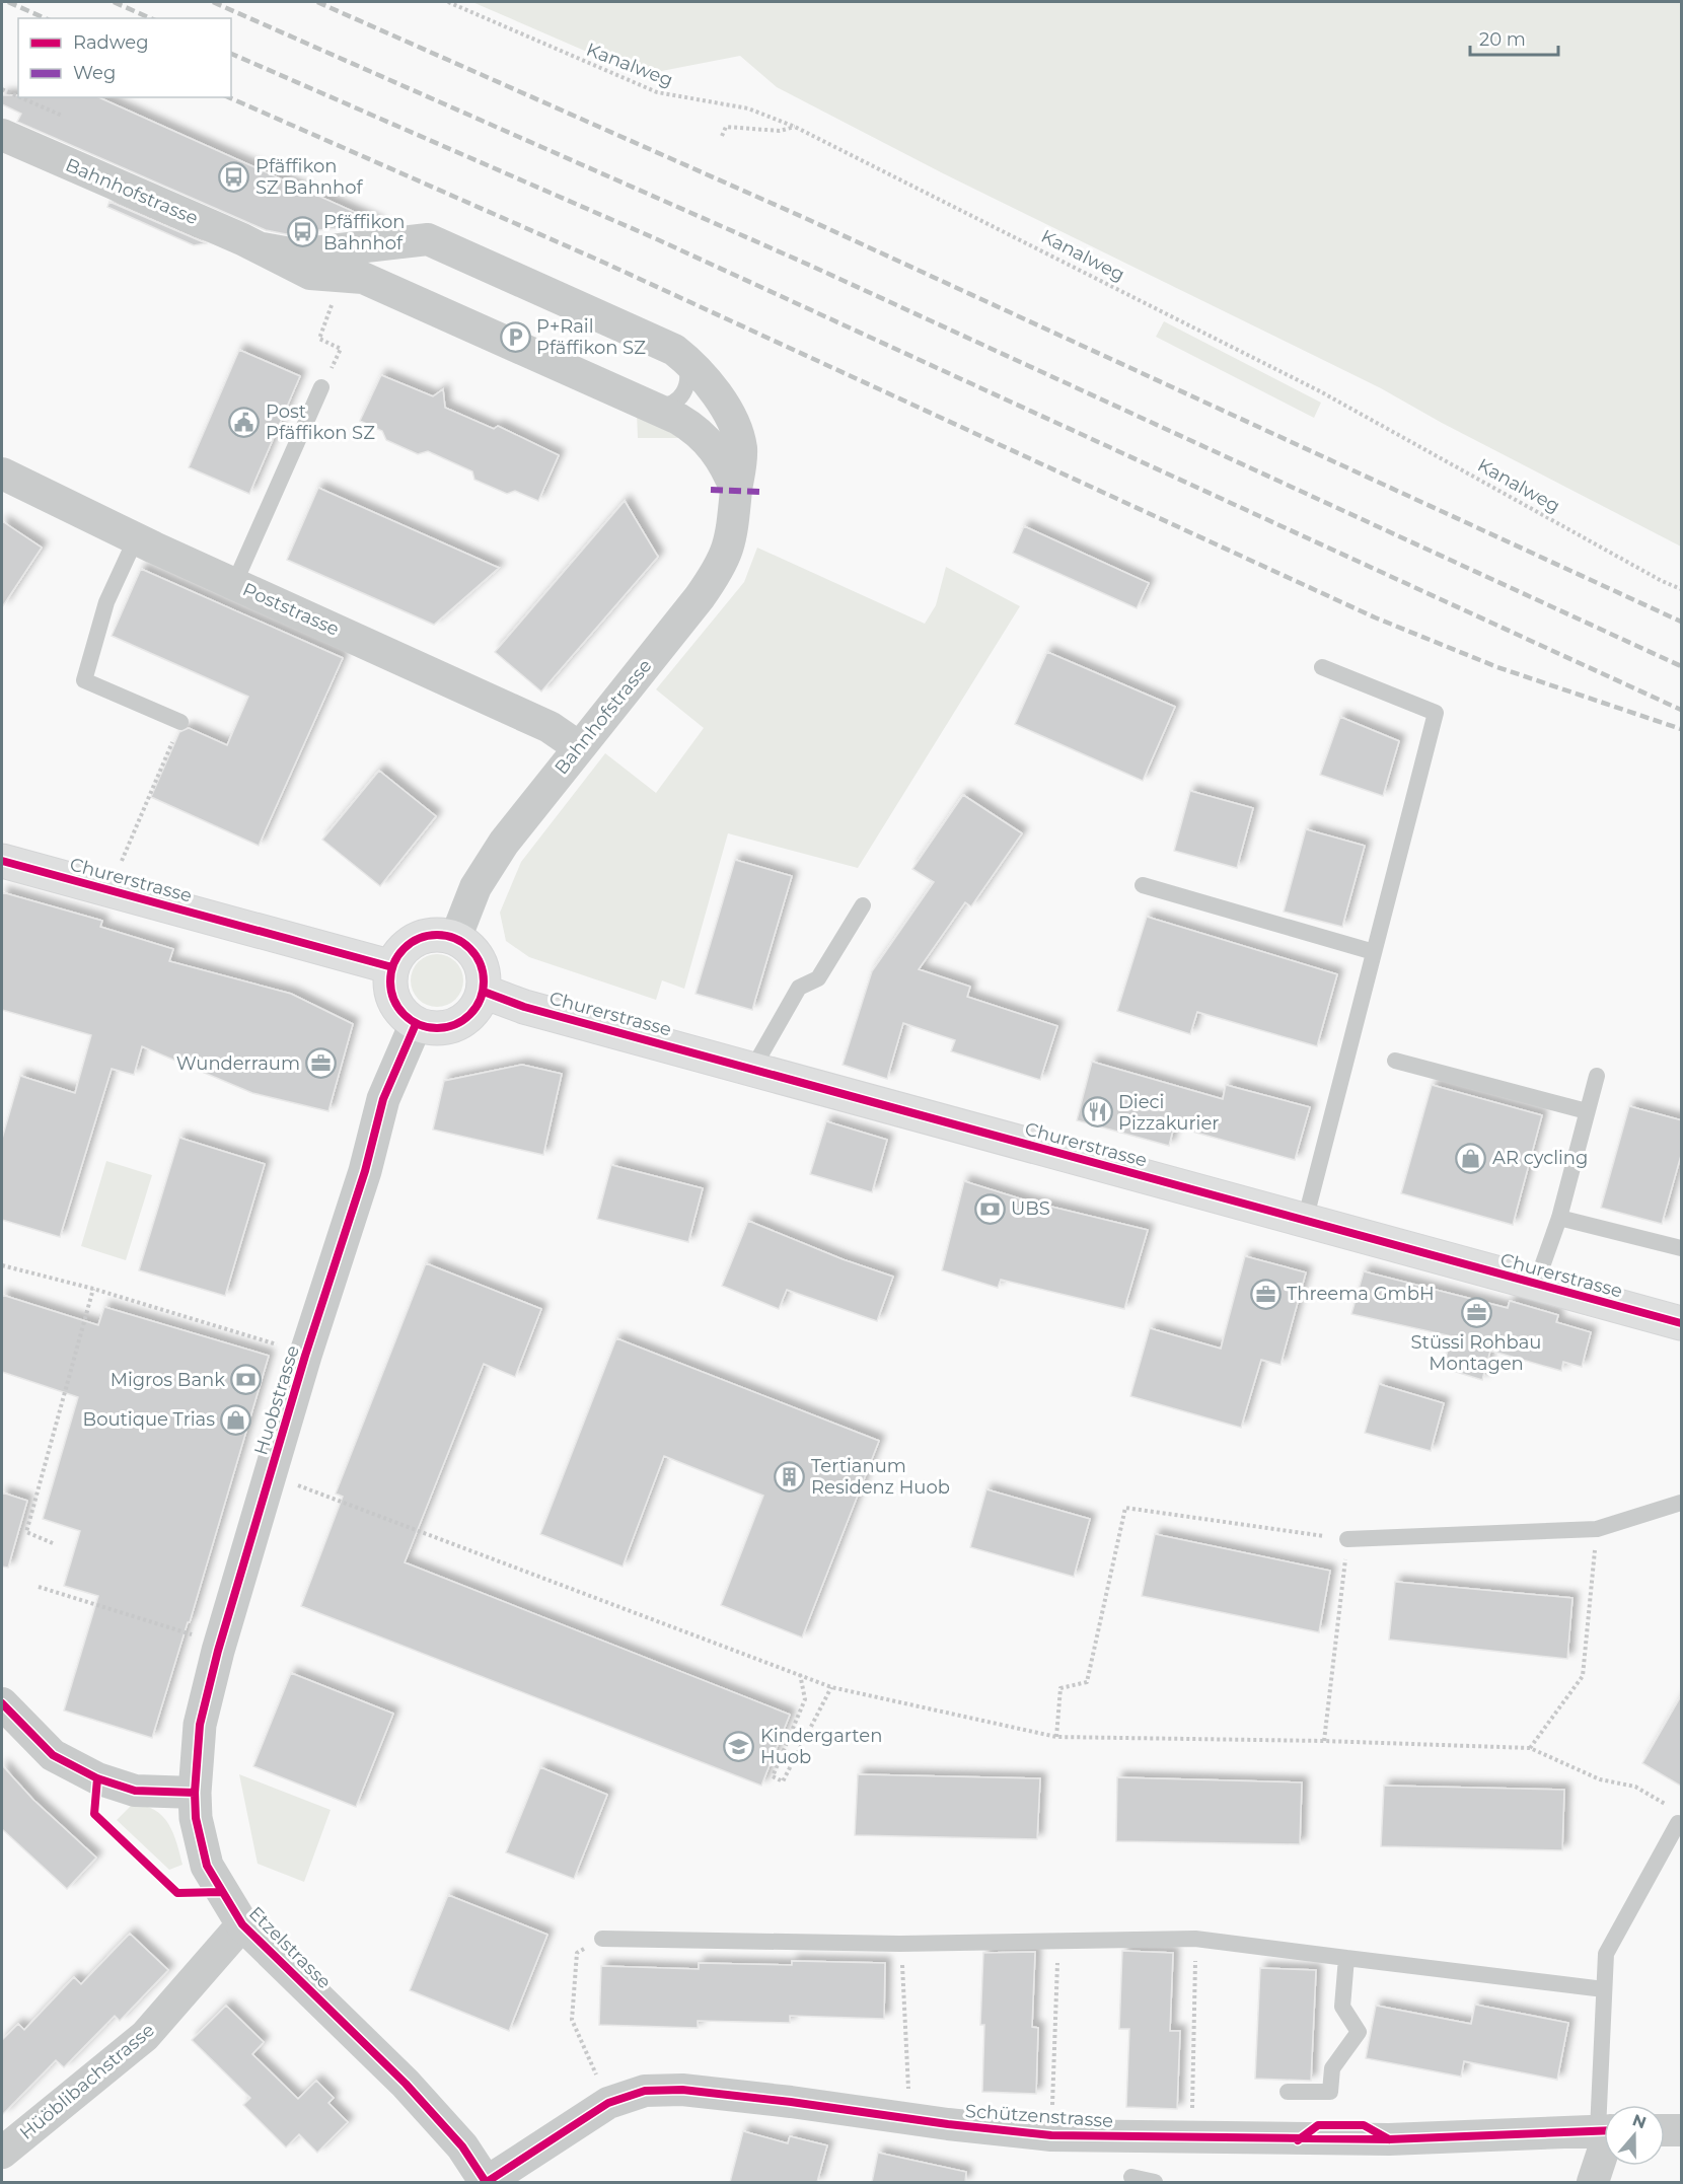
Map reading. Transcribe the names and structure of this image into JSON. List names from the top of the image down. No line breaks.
{"streets":{"main road":["Churerstrasse"],"street":["Bahnhofstrasse","Poststrasse","Huobstrasse","Etzelstrasse","Hüöblibachstrasse","Schützenstrasse"],"path":["Kanalweg"]},"crossings":[["Bahnhofstrasse","Poststrasse"],["Bahnhofstrasse","Churerstrasse"],["Bahnhofstrasse","Huobstrasse"],["Churerstrasse","Huobstrasse"],["Huobstrasse","Etzelstrasse"],["Etzelstrasse","Hüöblibachstrasse"],["Etzelstrasse","Schützenstrasse"]],"places":{"bus stop":["Pfäffikon SZ Bahnhof","Pfäffikon Bahnhof"],"parking":["P+Rail Pfäffikon SZ"],"public building":["Post Pfäffikon SZ"],"office":["Wunderraum","Threema GmbH","Stüssi Rohbau Montagen"],"restaurant":["Dieci Pizzakurier"],"shop":["AR cycling","Boutique Trias"],"bank":["UBS","Migros Bank"],"building":["Tertianum Residenz Huob"],"school or university":["Kindergarten Huob"]},"legend":["Radweg","Weg"],"scale_bar":"20 m","north":"top"}
